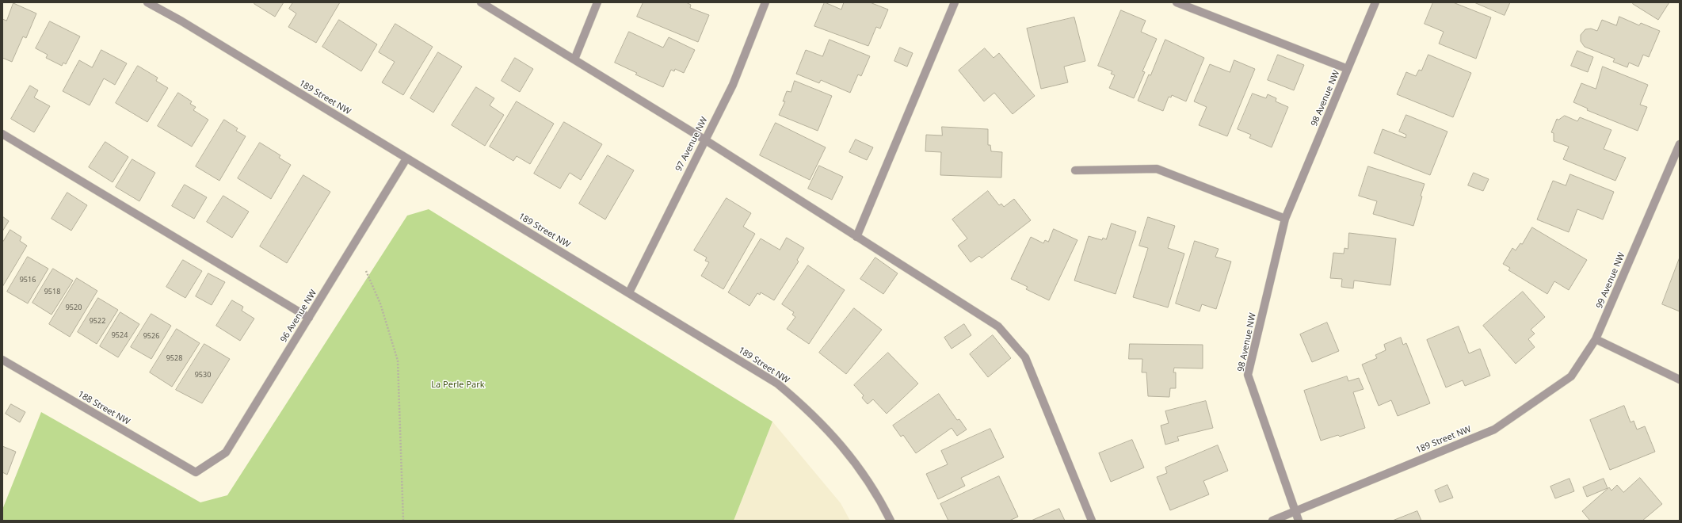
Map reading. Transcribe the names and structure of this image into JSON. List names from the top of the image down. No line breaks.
{"streets":{"street":["189 Street NW","98 Avenue NW","97 Avenue NW","99 Avenue NW","96 Avenue NW","188 Street NW"]},"crossings":[["189 Street NW","98 Avenue NW"],["189 Street NW","97 Avenue NW"],["189 Street NW","99 Avenue NW"],["189 Street NW","96 Avenue NW"],["96 Avenue NW","188 Street NW"]],"parks":["La Perle Park"],"house_numbers":["9516","9518","9520","9522","9524","9526","9528","9530"]}
